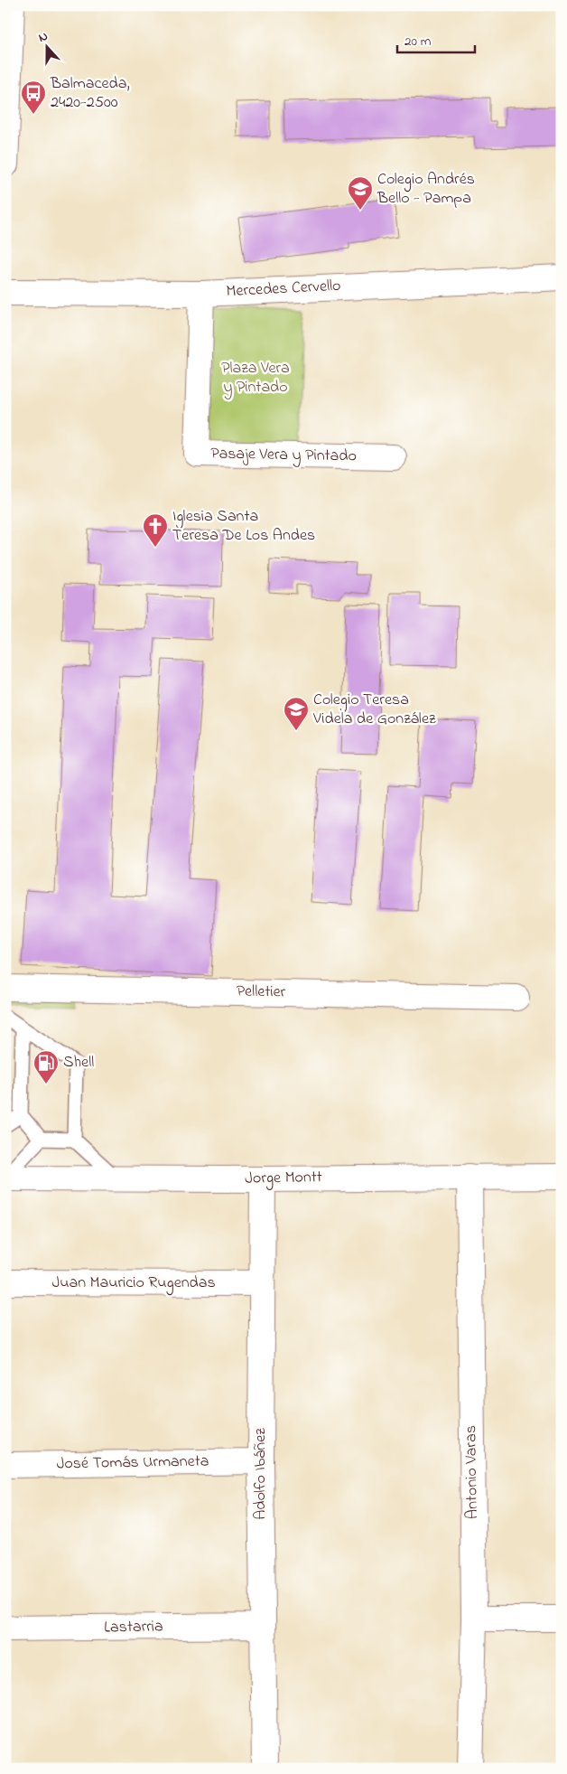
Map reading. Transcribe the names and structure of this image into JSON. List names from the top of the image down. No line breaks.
{"streets":{"street":["Mercedes Cervello","Pasaje Vera y Pintado","Pelletier","Jorge Montt","Juan Mauricio Rugendas","José Tomás Urmaneta","Antonio Varas","Adolfo Ibáñez","Lastarria"]},"crossings":[["Mercedes Cervello","Pasaje Vera y Pintado"],["Jorge Montt","Antonio Varas"],["Jorge Montt","Adolfo Ibáñez"],["Juan Mauricio Rugendas","Adolfo Ibáñez"],["José Tomás Urmaneta","Adolfo Ibáñez"],["Adolfo Ibáñez","Lastarria"]],"parks":["Plaza Vera y Pintado"],"places":{"bus stop":["Balmaceda, 2420-2500"],"school or university":["Colegio Andrés Bello - Pampa","Colegio Teresa Videla de González"],"church":["Iglesia Santa Teresa De Los Andes"],"fuel station":["Shell"]},"scale_bar":"20 m","north":"top"}
